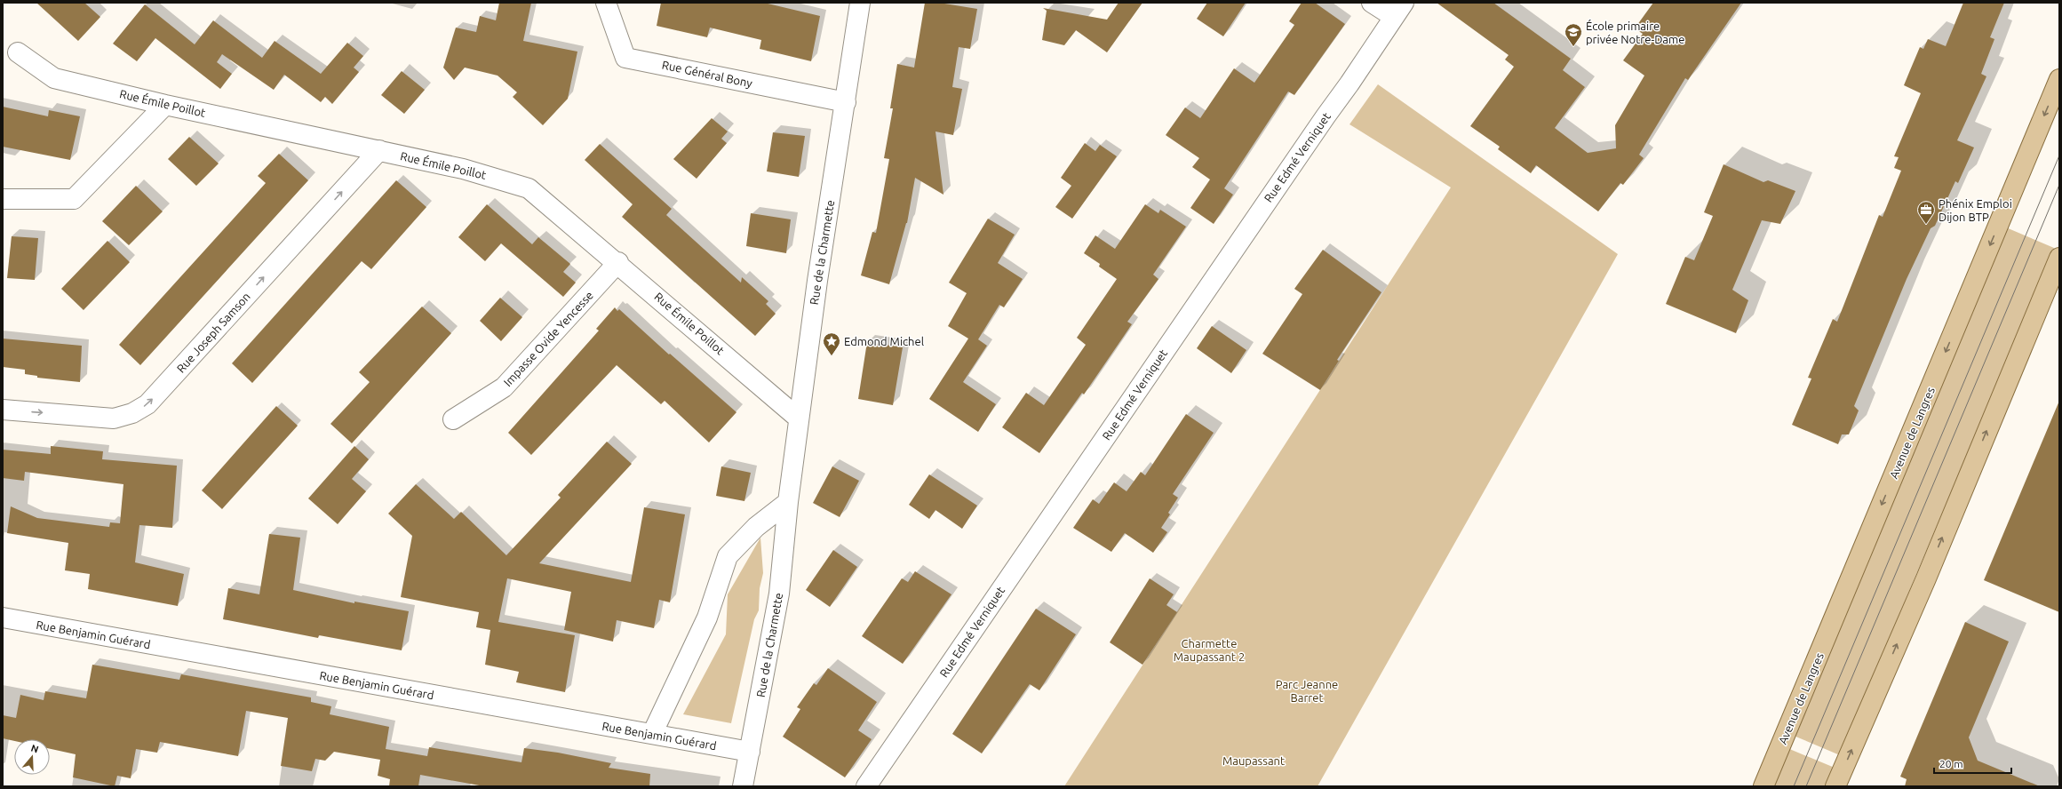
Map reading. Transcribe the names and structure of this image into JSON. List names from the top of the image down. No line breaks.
{"streets":{"main road":["Avenue de Langres"],"street":["Rue Général Bony","Rue Émile Poillot","Rue Edmé Verniquet","Rue de la Charmette","Rue Joseph Samson","Impasse Ovide Yencesse","Rue Benjamin Guérard"]},"crossings":[["Rue Général Bony","Rue de la Charmette"],["Rue Émile Poillot","Rue de la Charmette"],["Rue Émile Poillot","Rue Joseph Samson"],["Rue Émile Poillot","Impasse Ovide Yencesse"],["Rue de la Charmette","Rue Benjamin Guérard"]],"one_way":["Rue Joseph Samson"],"parks":["Charmette Maupassant 2","Parc Jeanne Barret","Maupassant"],"places":{"school or university":["École primaire privée Notre-Dame"],"office":["Phénix Emploi Dijon BTP"],"place":["Edmond Michel"]},"scale_bar":"20 m","north":"top"}
